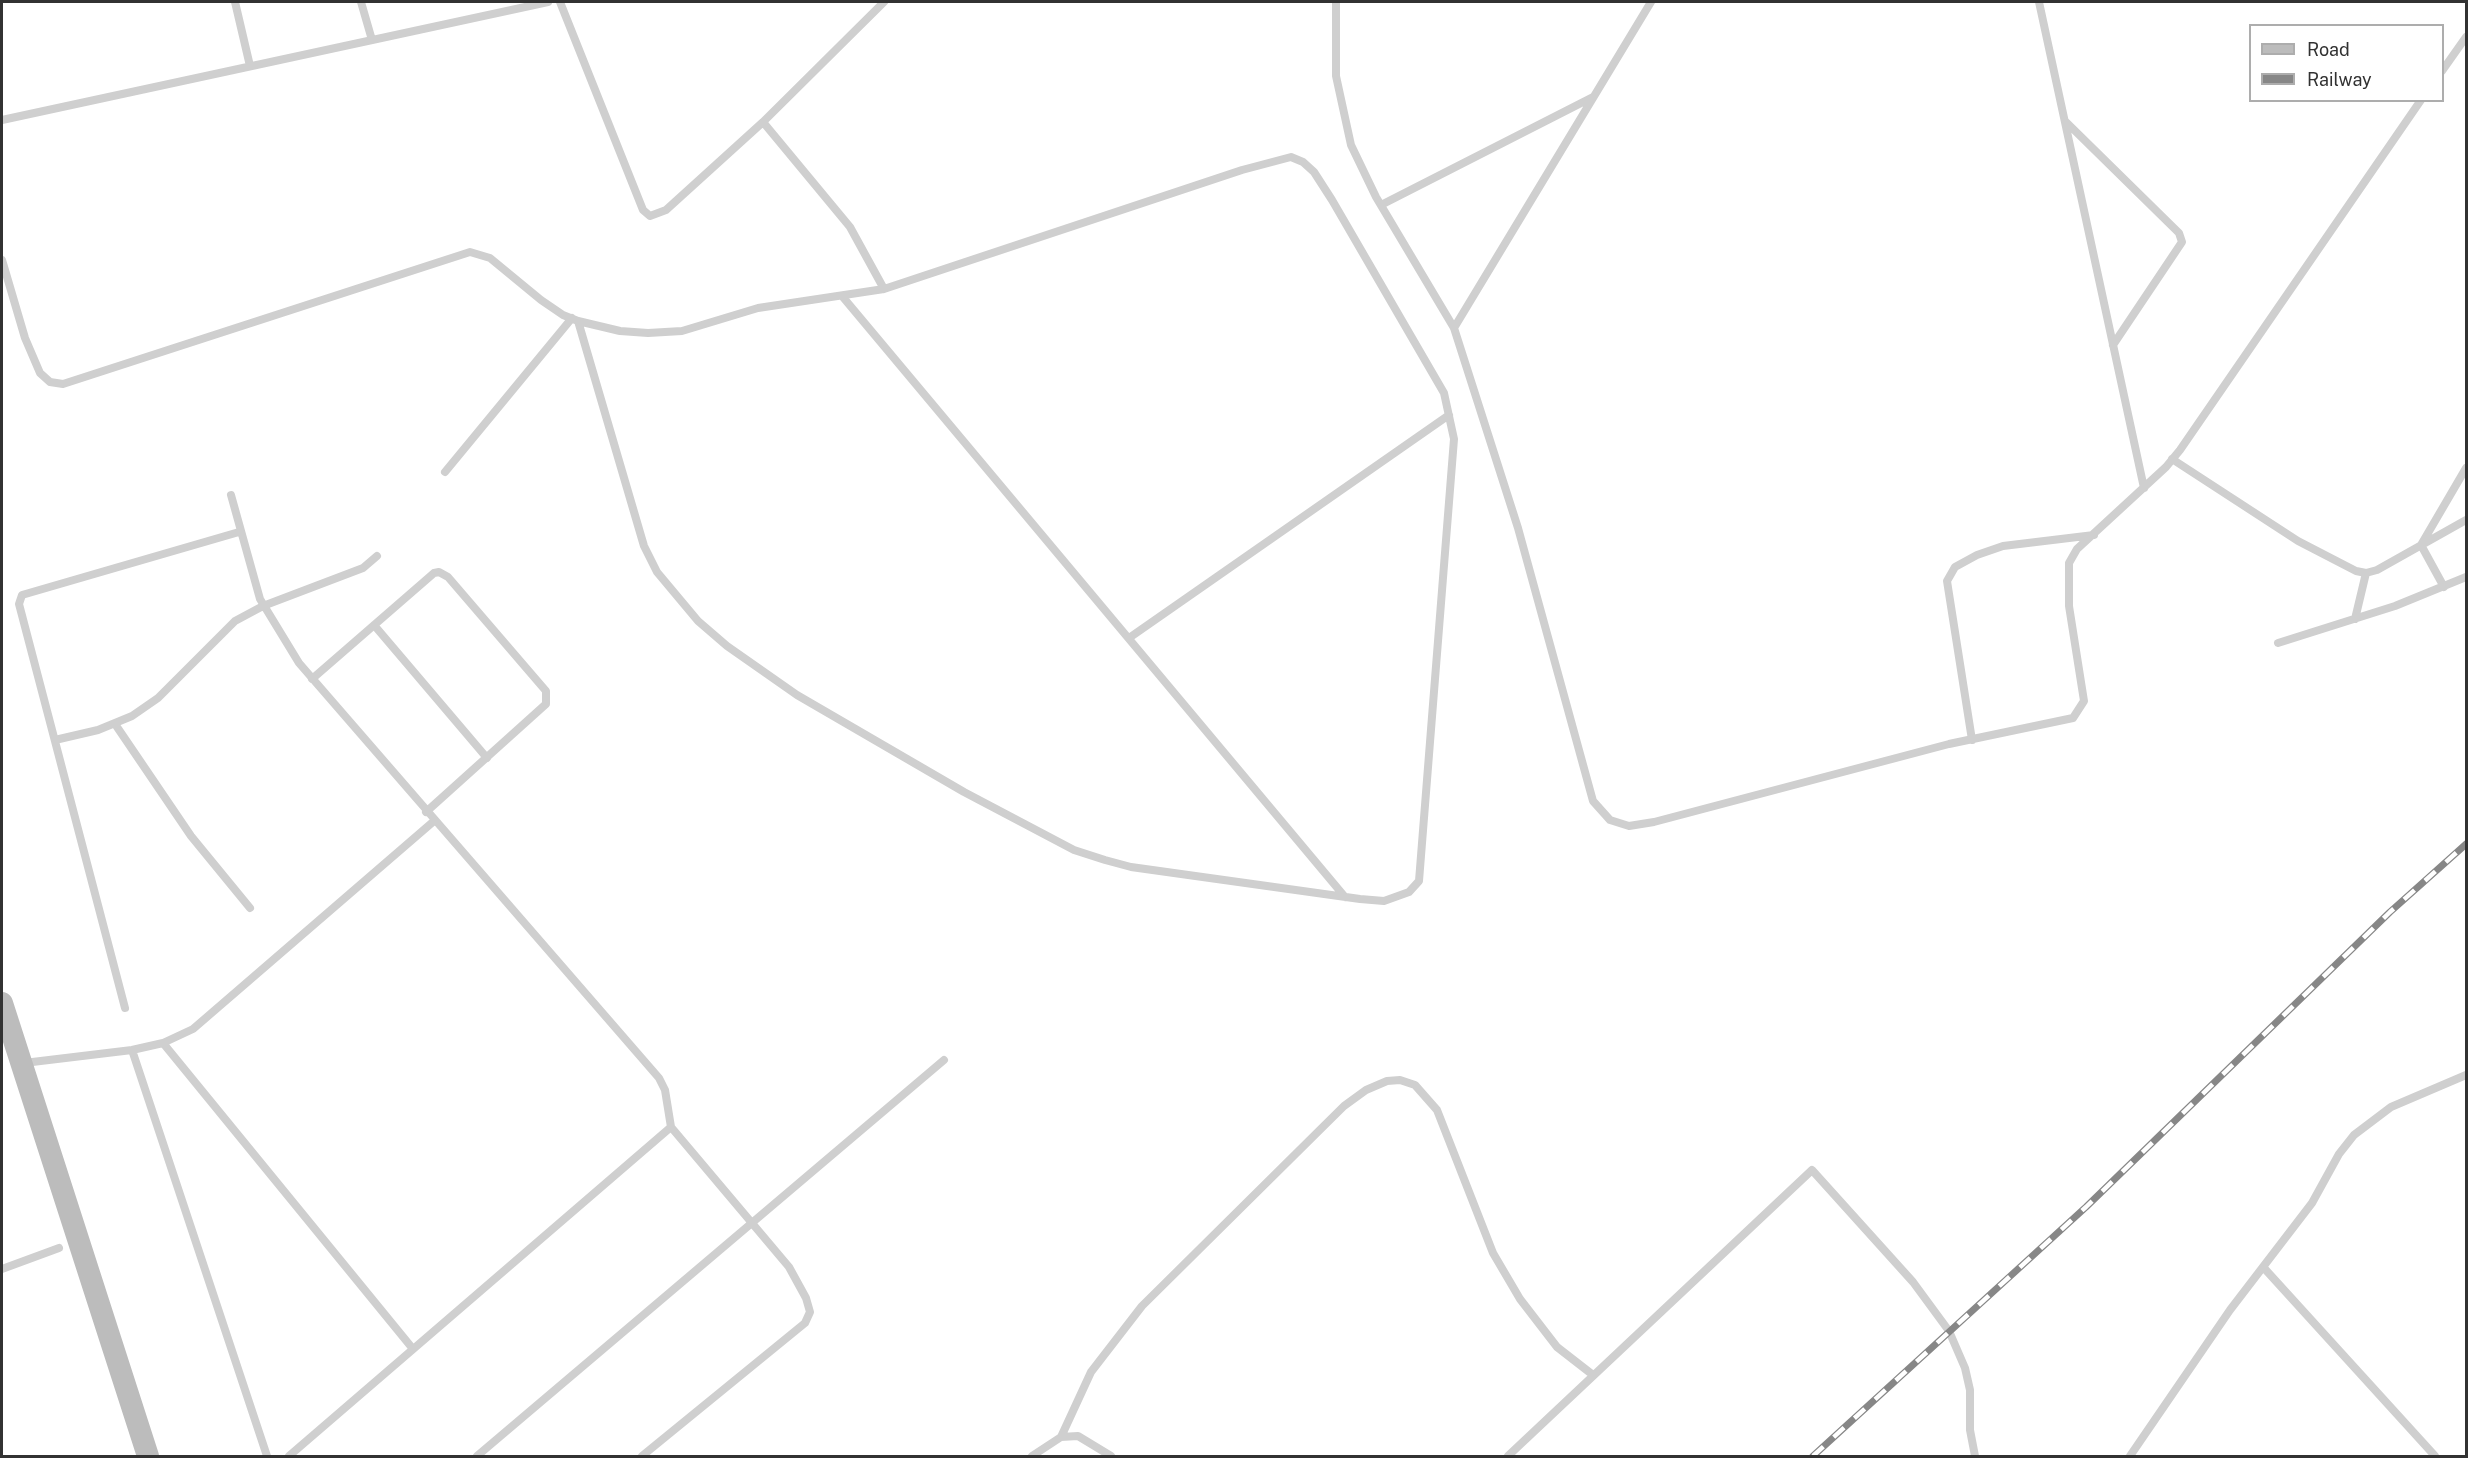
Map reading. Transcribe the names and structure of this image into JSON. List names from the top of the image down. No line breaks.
{"legend":["Road","Railway"]}
